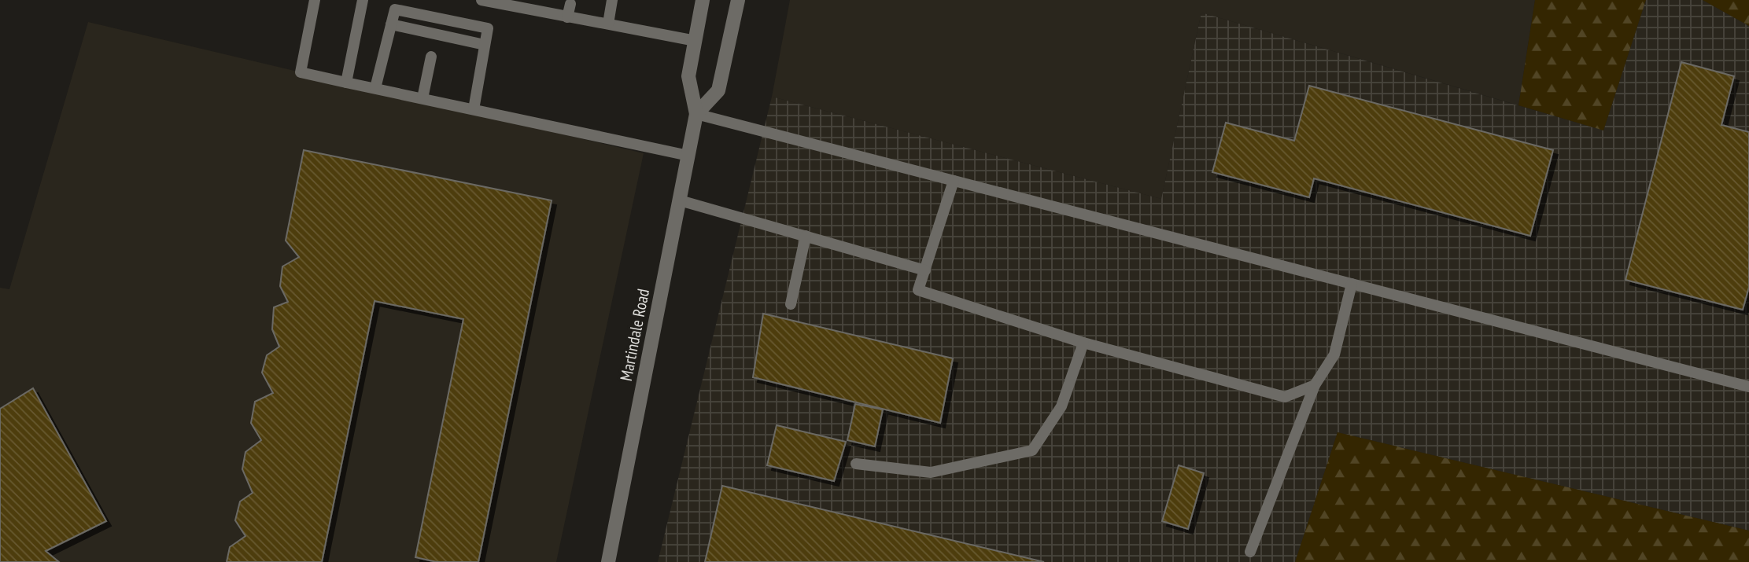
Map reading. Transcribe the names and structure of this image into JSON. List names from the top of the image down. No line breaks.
{"streets":{"main road":["Martindale Road"]}}
